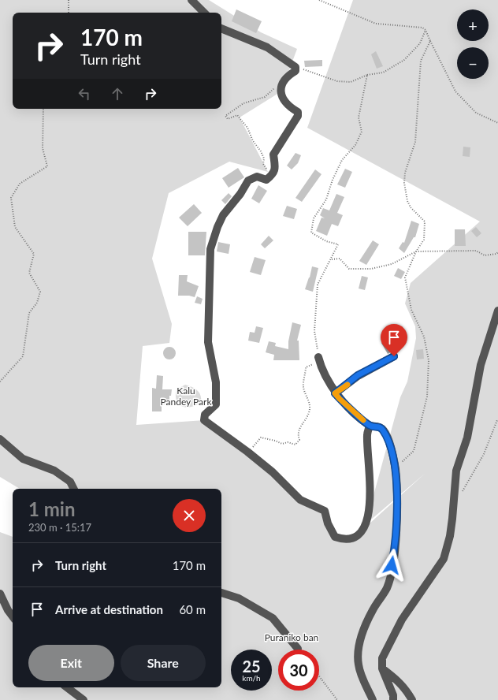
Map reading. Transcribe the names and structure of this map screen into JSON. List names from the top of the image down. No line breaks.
{"parks":["Kalu Pandey Park","Puraniko ban"],"page":{"map_buttons":["+","−"],"turn":["170 m","Turn right"],"heading":["1 min","230 m · 15:17"],"list":[{"name":"Turn right","value":"170 m"},{"name":"Arrive at destination","value":"60 m"}],"buttons":["Exit","Share"],"speed":"25 km/h","limit":"30"}}
